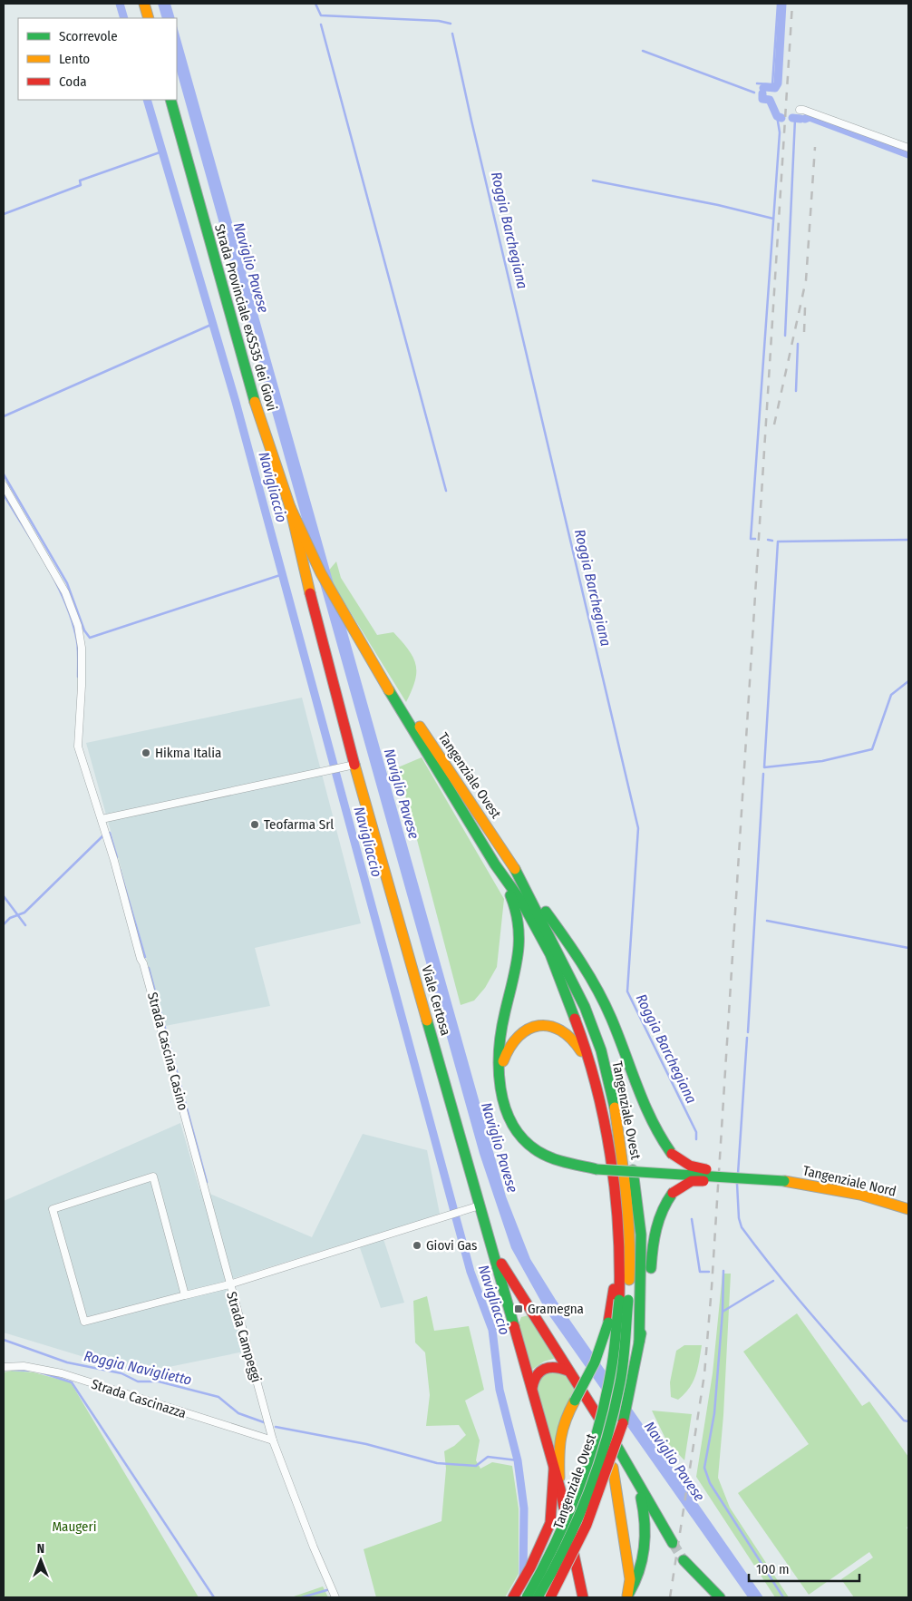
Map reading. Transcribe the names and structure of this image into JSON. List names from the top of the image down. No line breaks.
{"streets":{"main road":["Strada Provinciale exSS35 dei Giovi","Tangenziale Ovest","Viale Certosa","Tangenziale Nord"],"street":["Strada Cascina Casino","Strada Campeggi","Strada Cascinazza"]},"crossings":[["Strada Provinciale exSS35 dei Giovi","Tangenziale Ovest"],["Strada Provinciale exSS35 dei Giovi","Viale Certosa"],["Viale Certosa","Strada Campeggi"],["Strada Cascina Casino","Strada Campeggi"],["Strada Campeggi","Strada Cascinazza"]],"water":["Roggia Barchegiana","Naviglio Pavese","Navigliaccio","Roggia Naviglietto"],"parks":["Maugeri"],"places":{"other":["Hikma Italia","Teofarma Srl","Giovi Gas"],"transit":["Gramegna"]},"legend":["Scorrevole","Lento","Coda"],"scale_bar":"100 m","north":"top"}
